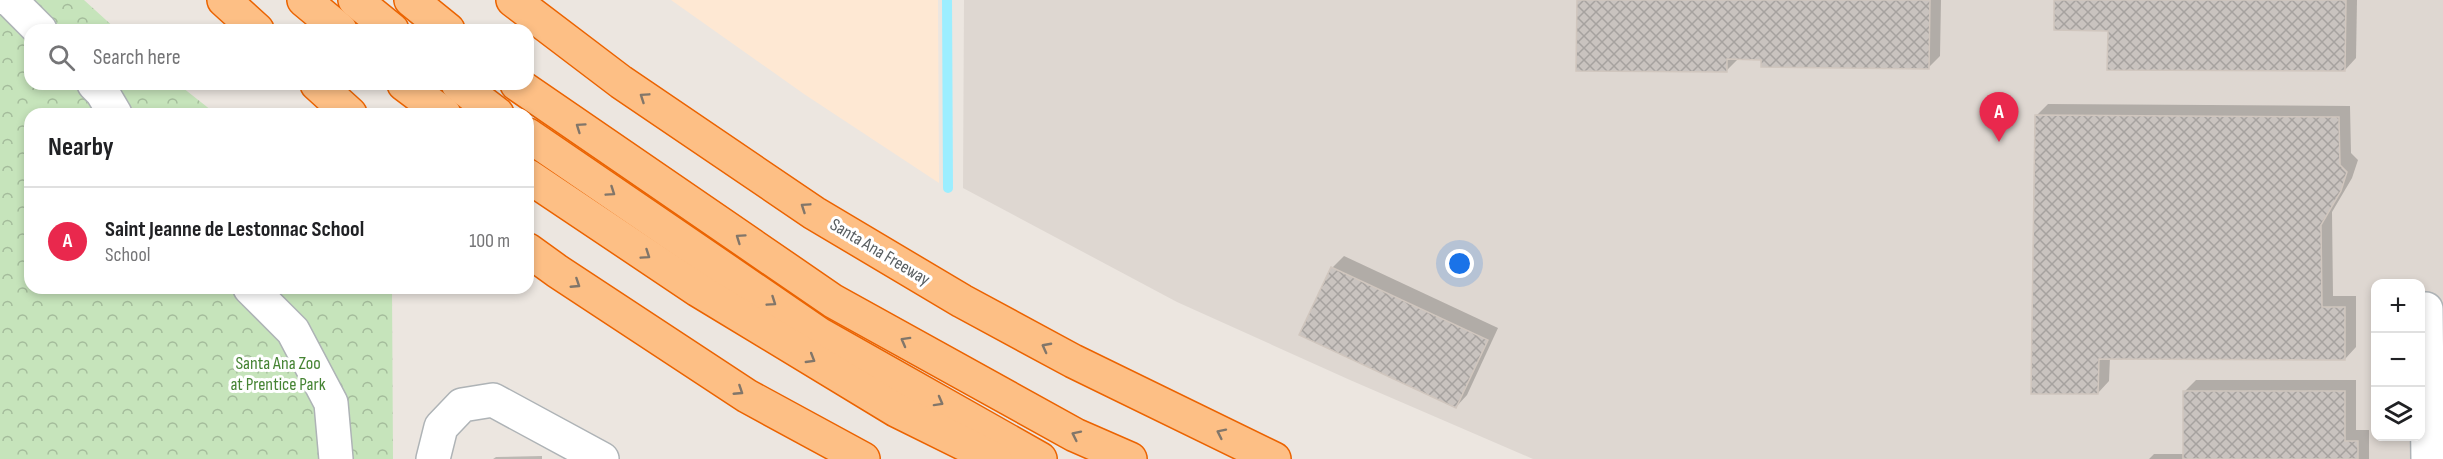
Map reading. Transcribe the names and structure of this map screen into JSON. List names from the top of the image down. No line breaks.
{"streets":{"highway":["Santa Ana Freeway"]},"parks":["Santa Ana Zoo at Prentice Park"],"page":{"search":"Search here","pins":"A","heading":"Nearby","list":[{"mark":"A","name":"Saint Jeanne de Lestonnac School","note":"School","value":"100 m"}],"map_buttons":["+","−"]}}
